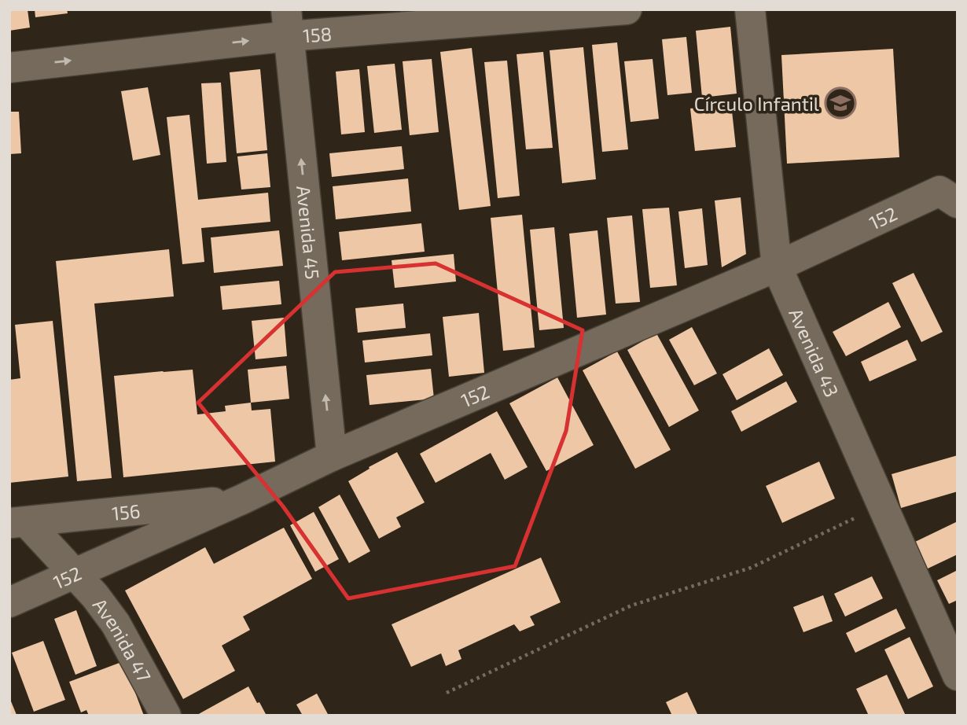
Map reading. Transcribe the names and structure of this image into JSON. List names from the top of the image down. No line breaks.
{"streets":{"street":["158","152","Avenida 45","Avenida 43","156","Avenida 47"]},"crossings":[["158","Avenida 45"],["152","Avenida 45"],["152","Avenida 43"],["152","156"],["152","Avenida 47"],["156","Avenida 47"]],"one_way":["158","Avenida 45"],"places":{"school or university":["Círculo Infantil"]}}
